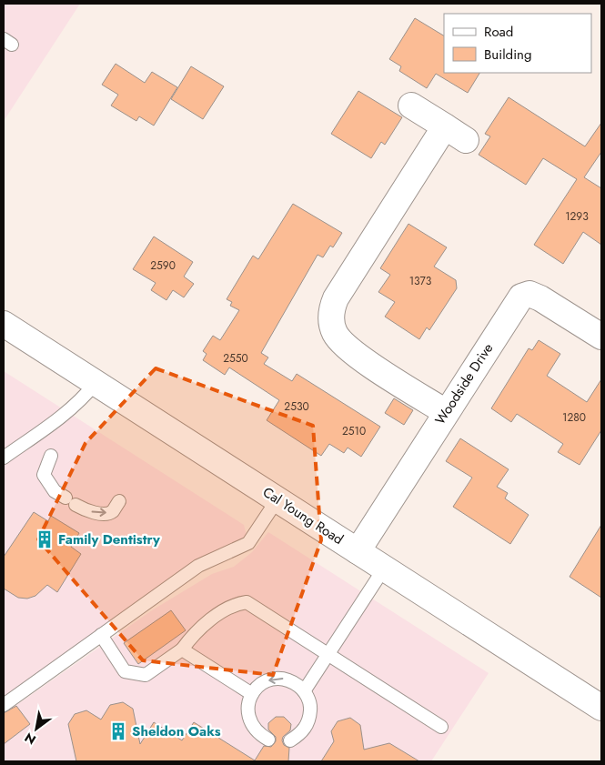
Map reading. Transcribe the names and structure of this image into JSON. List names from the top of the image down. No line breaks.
{"streets":{"street":["Woodside Drive","Cal Young Road"]},"crossings":[["Woodside Drive","Cal Young Road"]],"places":{"building":["Family Dentistry","Sheldon Oaks"]},"house_numbers":["1293","2590","1373","2550","2530","1280","2510"],"legend":["Road","Building"],"north":"bottom left"}
